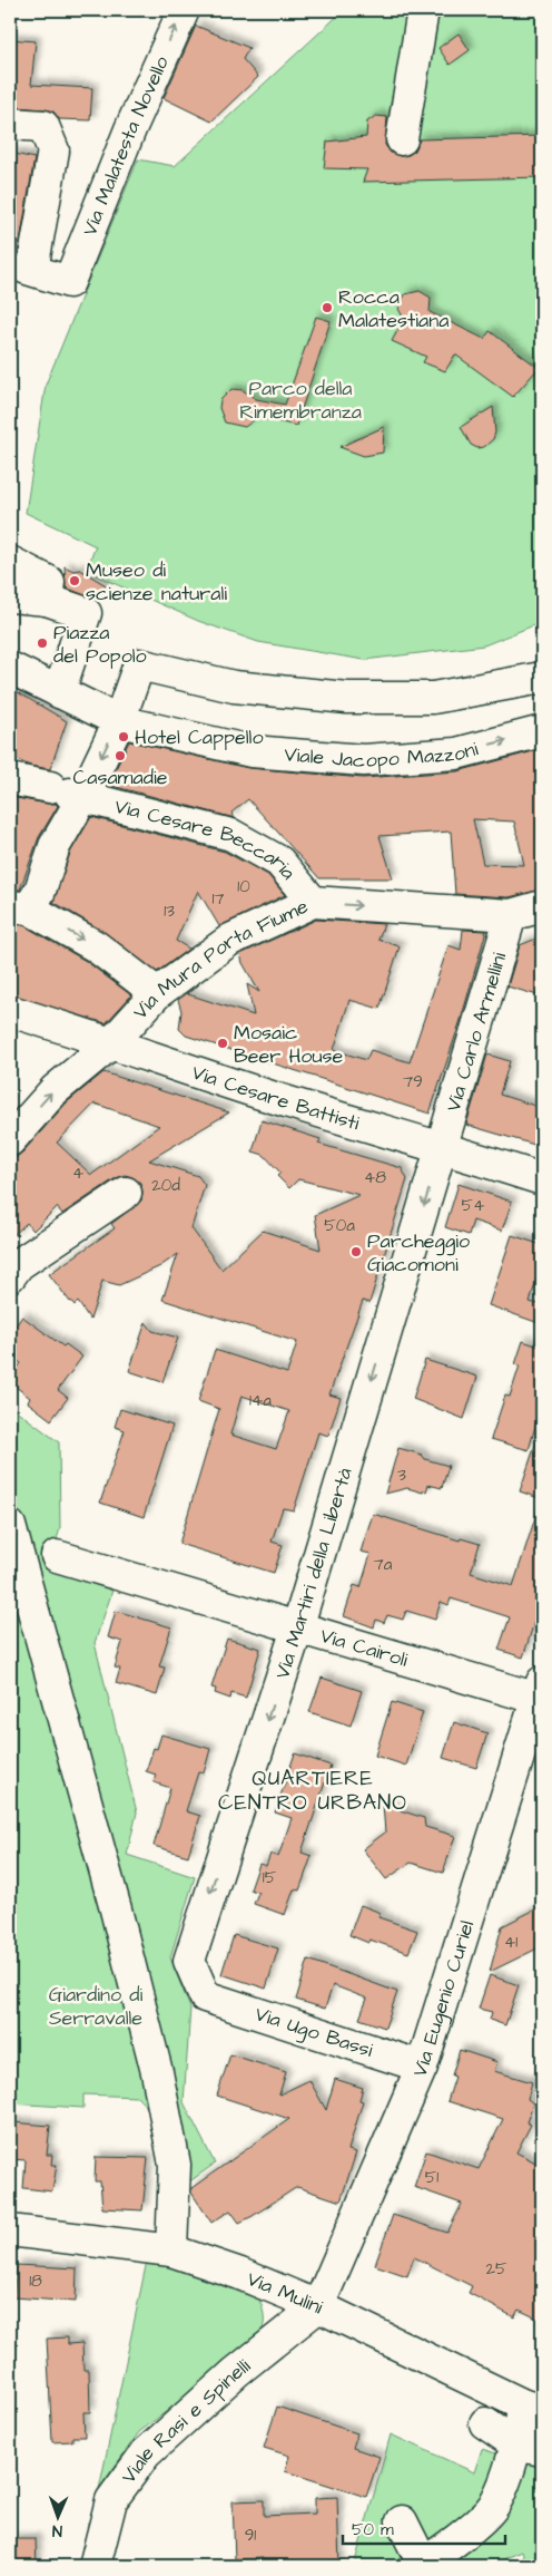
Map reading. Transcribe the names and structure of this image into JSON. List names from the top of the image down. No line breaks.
{"streets":{"street":["Via Malatesta Novello","Viale Jacopo Mazzoni","Via Cesare Beccaria","Via Mura Porta Fiume","Via Carlo Armellini","Via Cesare Battisti","Via Martiri della Libertà","Via Cairoli","Via Eugenio Curiel","Via Ugo Bassi","Via Mulini","Viale Rasi e Spinelli"]},"crossings":[["Via Cesare Beccaria","Via Mura Porta Fiume"],["Via Mura Porta Fiume","Via Carlo Armellini"],["Via Mura Porta Fiume","Via Cesare Battisti"],["Via Carlo Armellini","Via Cesare Battisti"],["Via Carlo Armellini","Via Martiri della Libertà"],["Via Cesare Battisti","Via Martiri della Libertà"],["Via Martiri della Libertà","Via Cairoli"],["Via Martiri della Libertà","Via Ugo Bassi"],["Via Cairoli","Via Eugenio Curiel"],["Via Eugenio Curiel","Via Ugo Bassi"],["Via Eugenio Curiel","Via Mulini"],["Via Eugenio Curiel","Viale Rasi e Spinelli"],["Via Mulini","Viale Rasi e Spinelli"]],"one_way":["Via Mura Porta Fiume","Via Martiri della Libertà"],"districts":["QUARTIERE CENTRO URBANO"],"parks":["Parco della Rimembranza","Giardino di Serravalle"],"places":["Rocca Malatestiana","Museo di scienze naturali","Piazza del Popolo","Hotel Cappello","Casamadie","Mosaic Beer House","Parcheggio Giacomoni"],"house_numbers":["10","17","13","79","4","48","20d","54","50a","14a","3","7a","15","41","51","25","18","91"],"scale_bar":"50 m","north":"bottom"}
